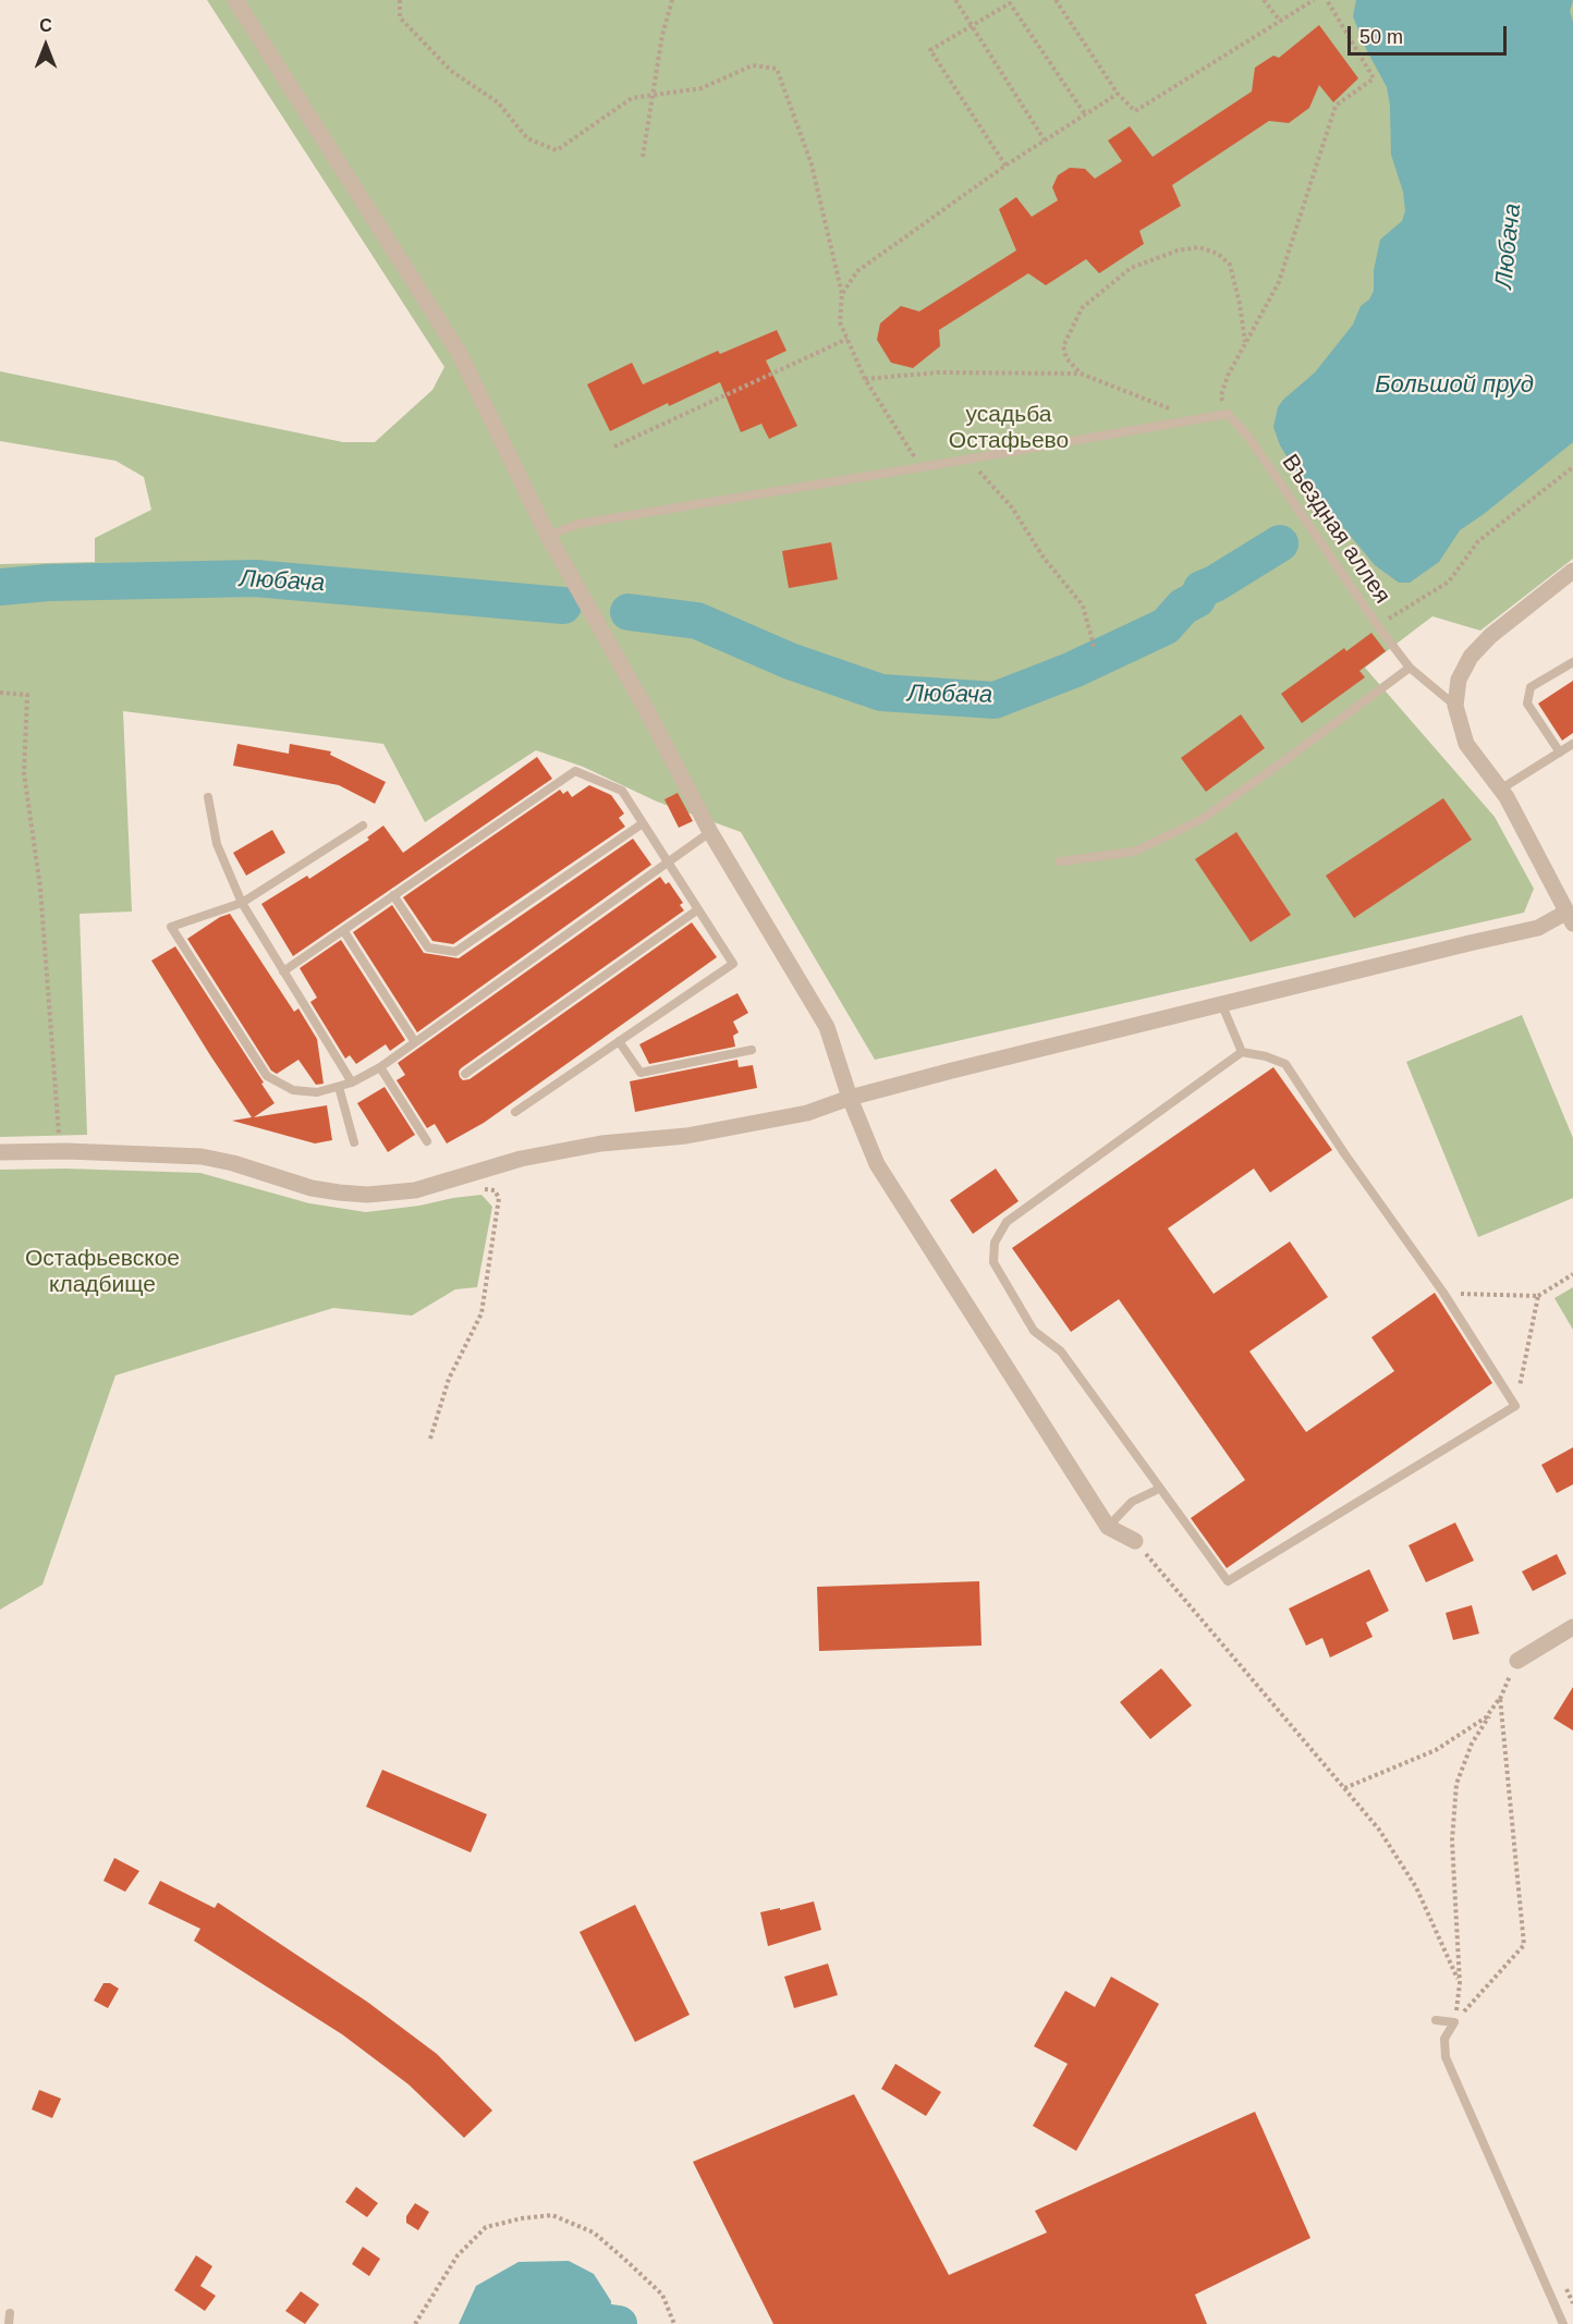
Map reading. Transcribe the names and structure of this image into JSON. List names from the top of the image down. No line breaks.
{"streets":{"lane":["Въездная аллея"]},"water":["Любача","Большой пруд"],"parks":["усадьба Остафьево","Остафьевское кладбище"],"scale_bar":"50 m","north":"top"}
